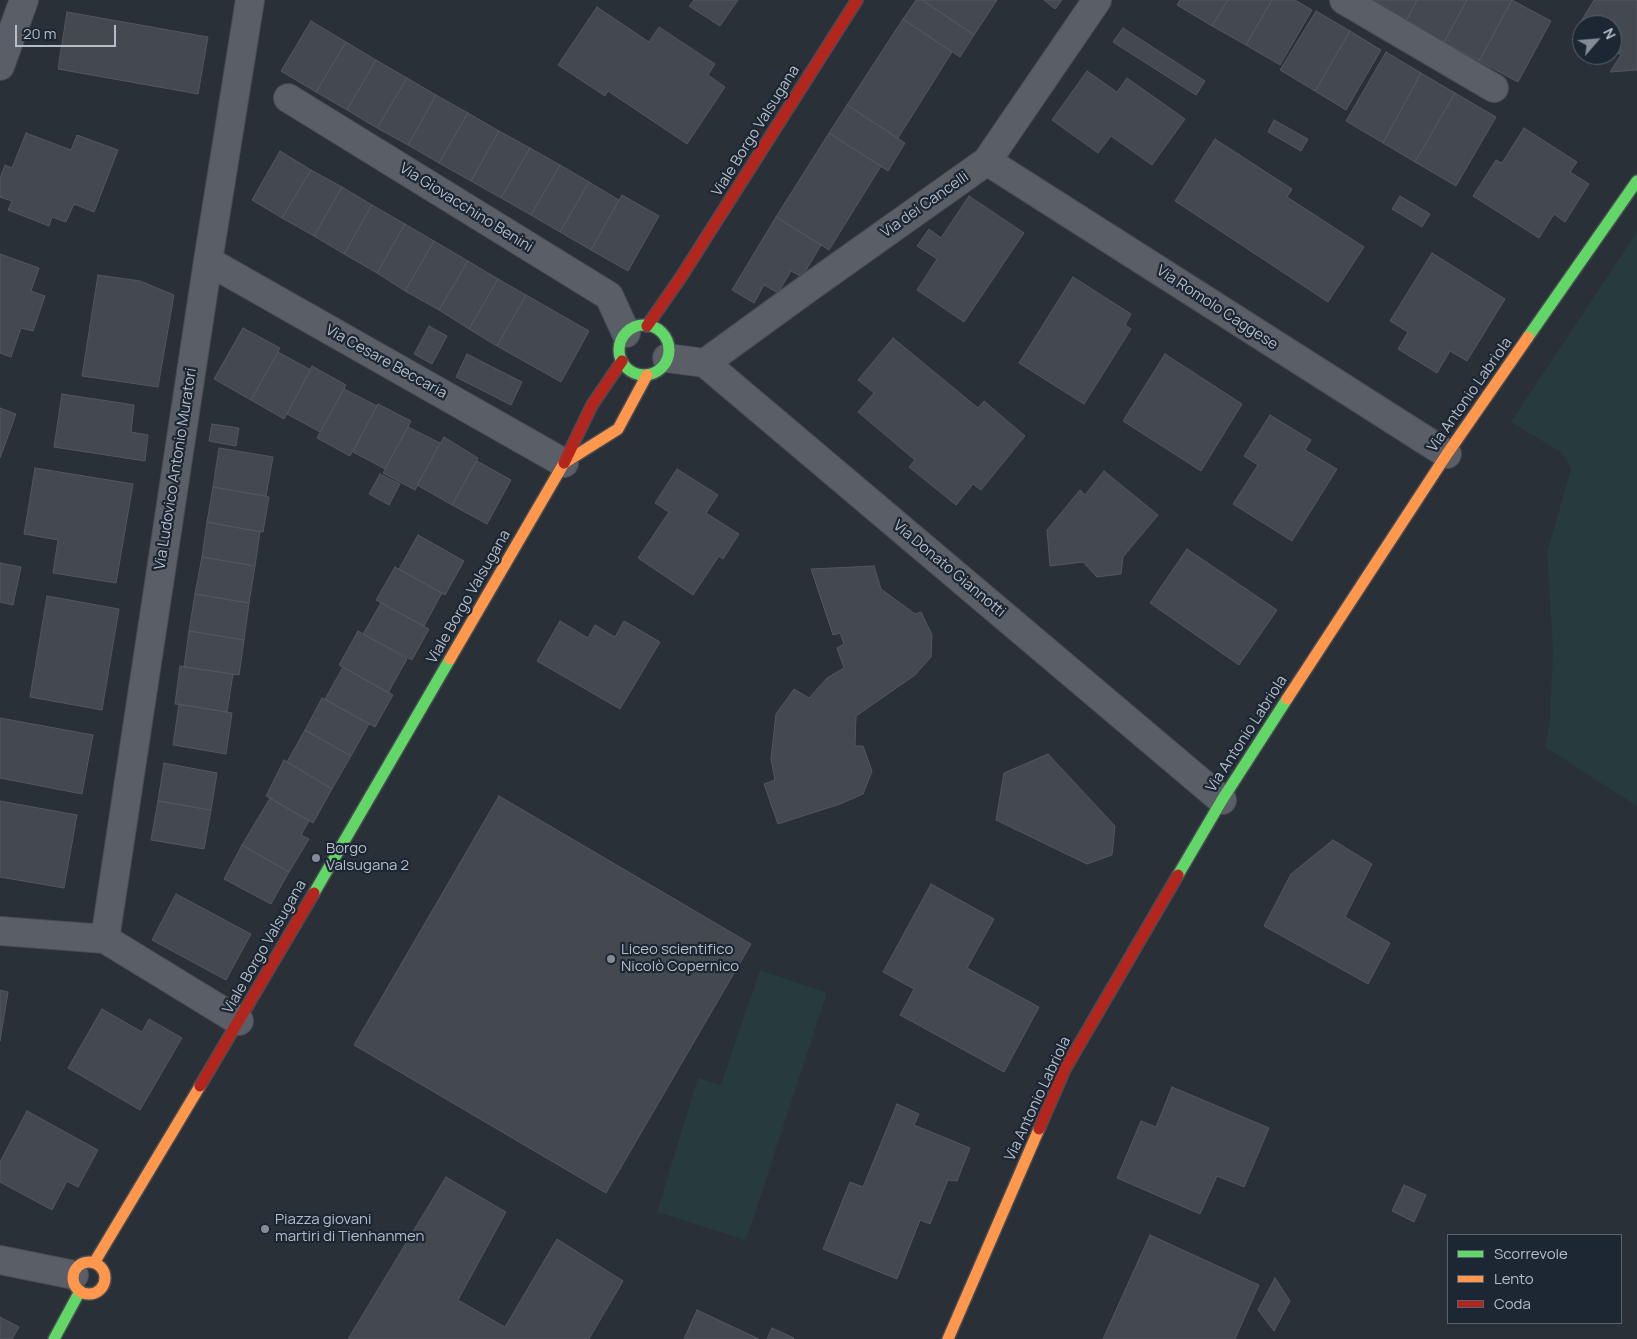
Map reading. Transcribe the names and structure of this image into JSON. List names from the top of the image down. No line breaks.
{"streets":{"main road":["Viale Borgo Valsugana","Via Antonio Labriola"],"street":["Via dei Cancelli","Via Giovacchino Benini","Via Romolo Caggese","Via Cesare Beccaria","Via Ludovico Antonio Muratori","Via Donato Giannotti"]},"crossings":[["Viale Borgo Valsugana","Via Giovacchino Benini"],["Viale Borgo Valsugana","Via Cesare Beccaria"],["Via dei Cancelli","Via Romolo Caggese"],["Via dei Cancelli","Via Donato Giannotti"],["Via Romolo Caggese","Via Antonio Labriola"],["Via Cesare Beccaria","Via Ludovico Antonio Muratori"],["Via Antonio Labriola","Via Donato Giannotti"]],"places":["Borgo Valsugana 2","Liceo scientifico Nicolò Copernico","Piazza giovani martiri di Tienhanmen"],"legend":["Scorrevole","Lento","Coda"],"scale_bar":"20 m","north":"top right"}
